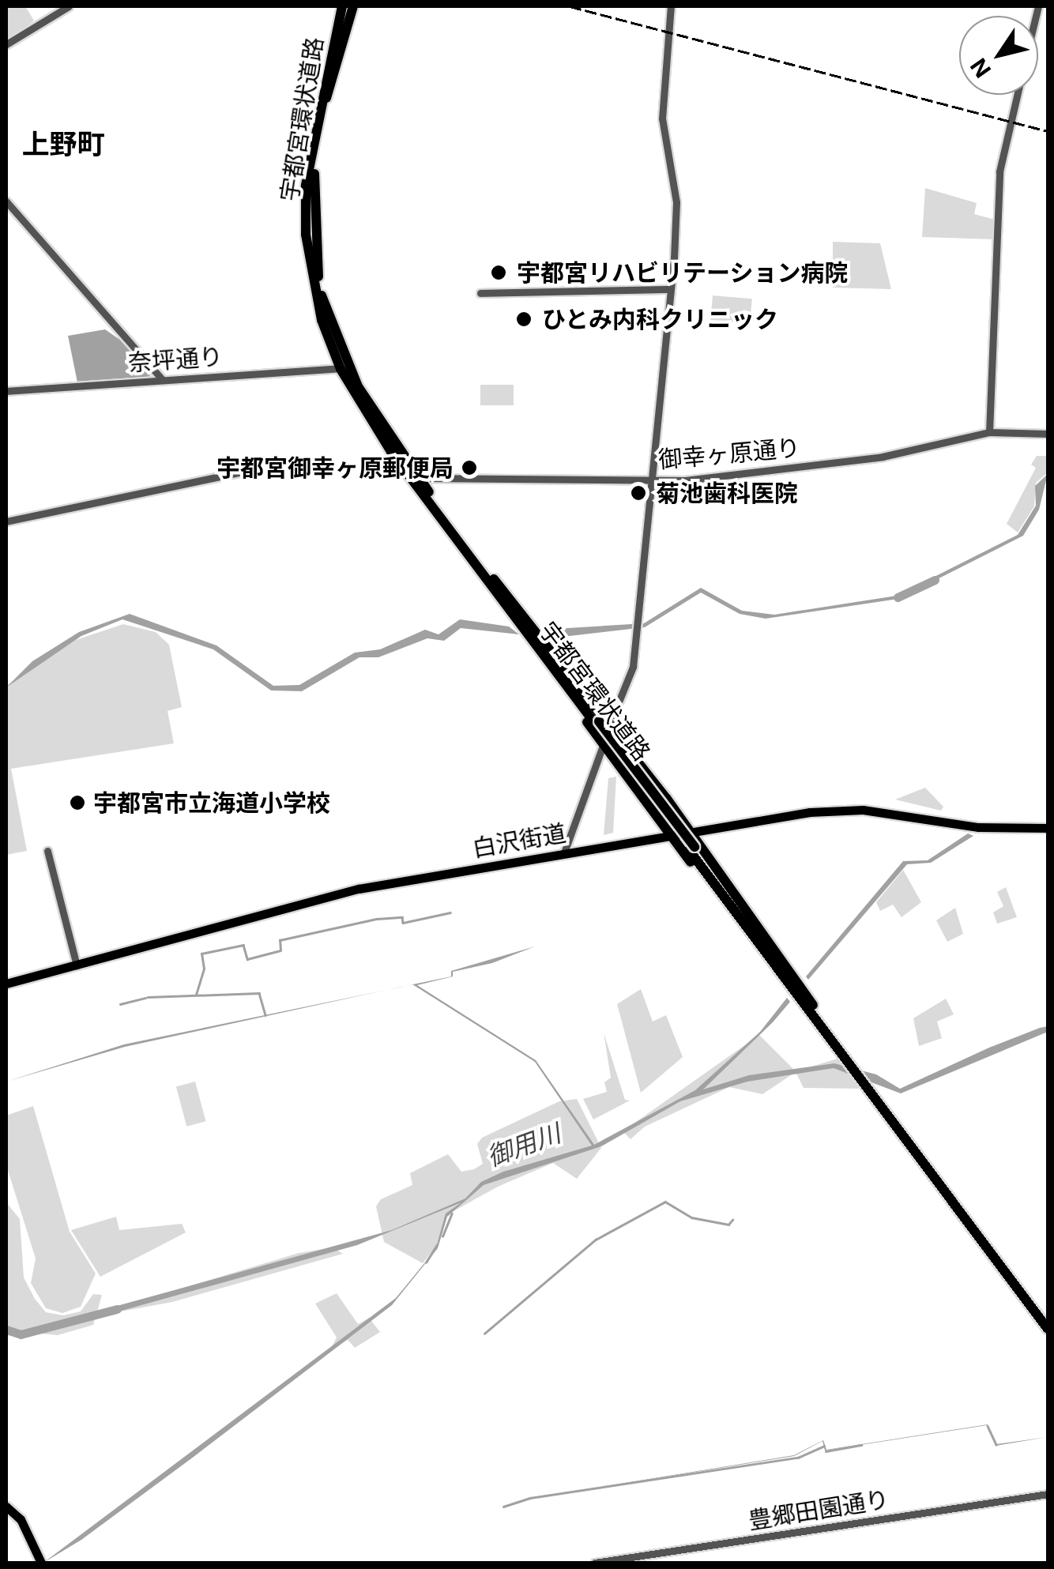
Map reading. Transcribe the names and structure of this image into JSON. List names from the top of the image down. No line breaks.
{"streets":{"highway":["宇都宮環状道路"],"main road":["白沢街道"],"street":["奈坪通り","御幸ヶ原通り","豊郷田園通り"]},"crossings":[["宇都宮環状道路","奈坪通り"],["宇都宮環状道路","御幸ヶ原通り"]],"districts":["上野町"],"water":["御用川"],"places":["宇都宮リハビリテーション病院","ひとみ内科クリニック","宇都宮御幸ヶ原郵便局","菊池歯科医院","宇都宮市立海道小学校"],"north":"bottom left"}
